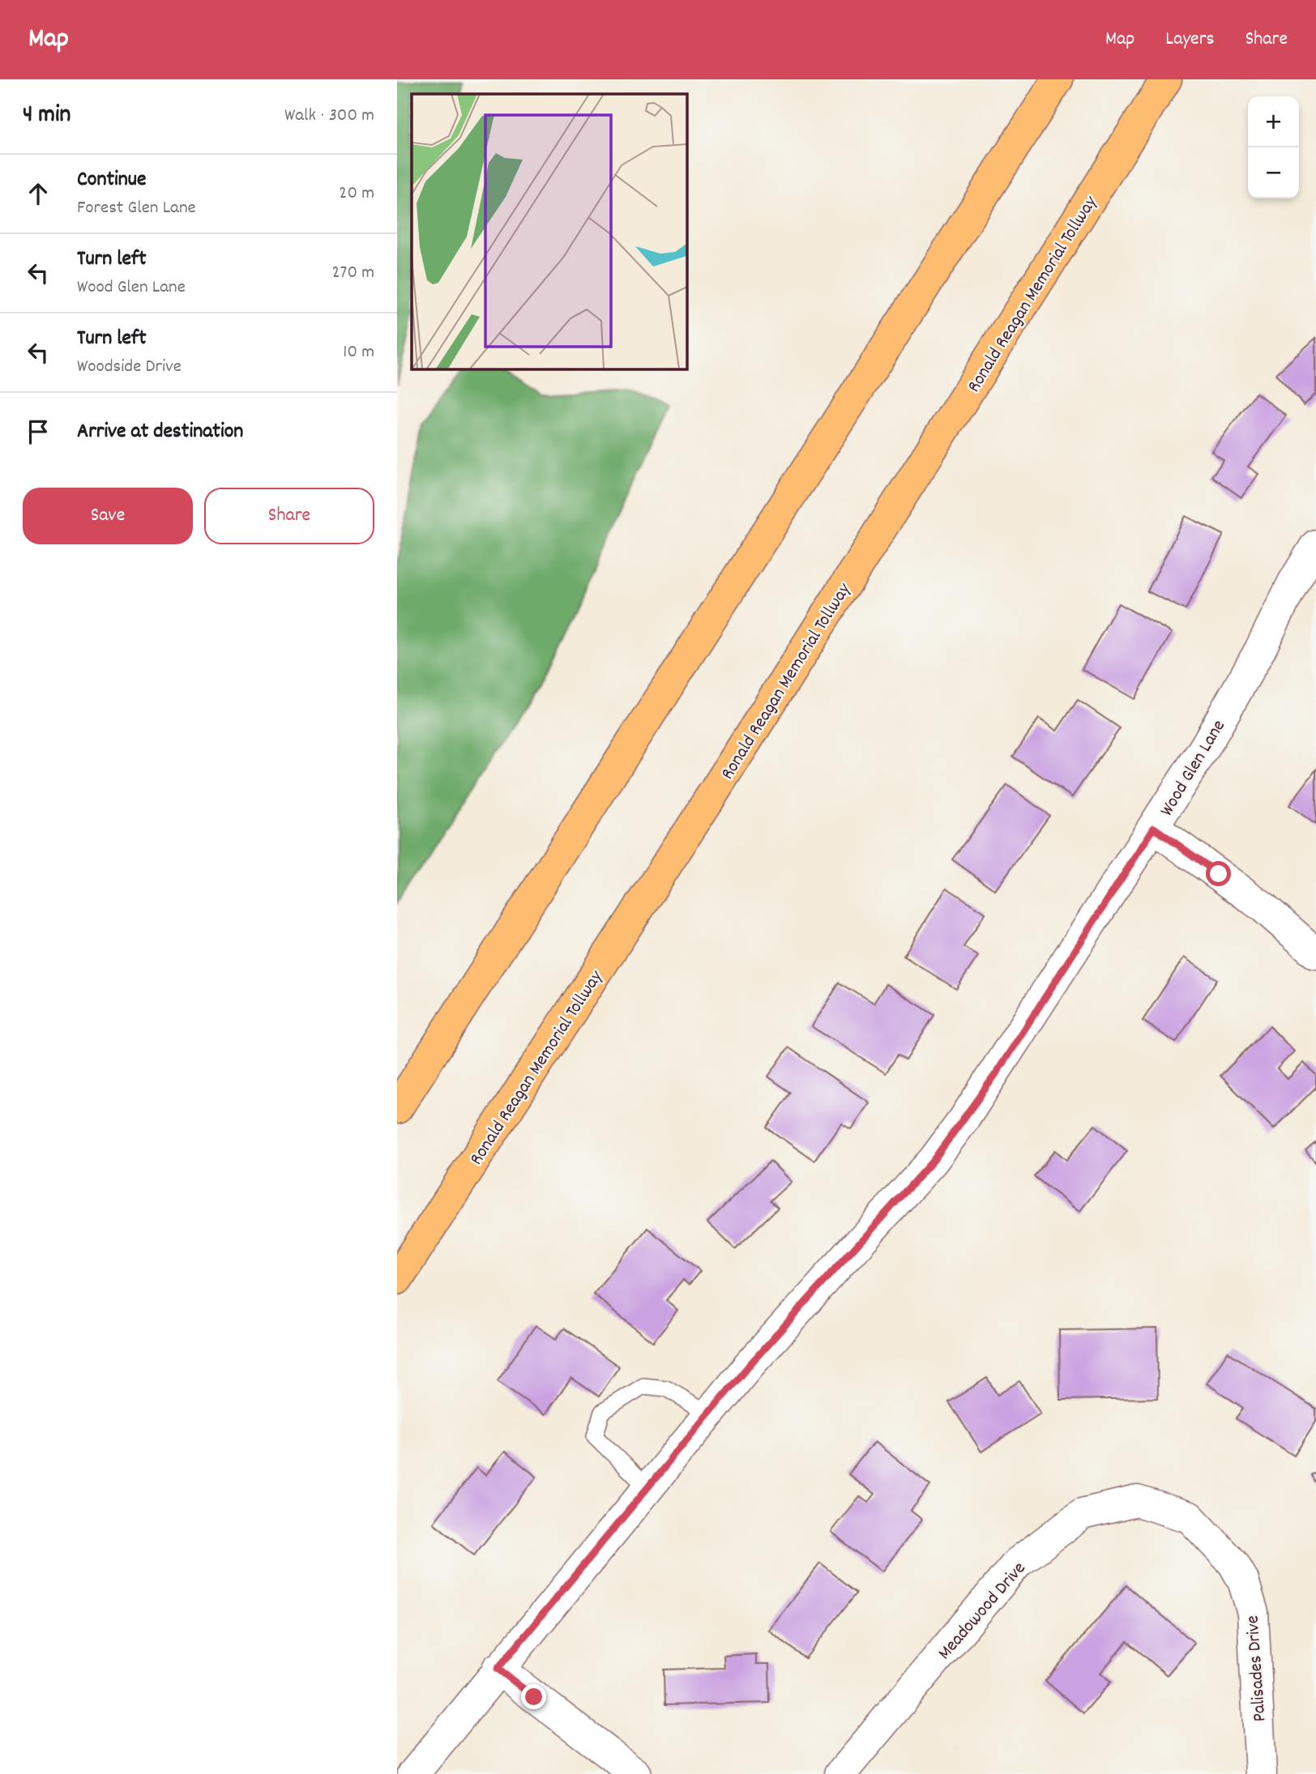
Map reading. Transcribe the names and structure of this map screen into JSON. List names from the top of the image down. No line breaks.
{"streets":{"highway":["Ronald Reagan Memorial Tollway"],"street":["Wood Glen Lane","Meadowood Drive","Palisades Drive"]},"crossings":[["Meadowood Drive","Palisades Drive"]],"page":{"header":"Map","nav":["Map","Layers","Share"],"heading":["4 min","Walk · 300 m"],"map_buttons":["+","−"],"list":[["Continue","Forest Glen Lane","20 m"],["Turn left","Wood Glen Lane","270 m"],["Turn left","Woodside Drive","10 m"],"Arrive at destination"],"buttons":["Save","Share"]}}
